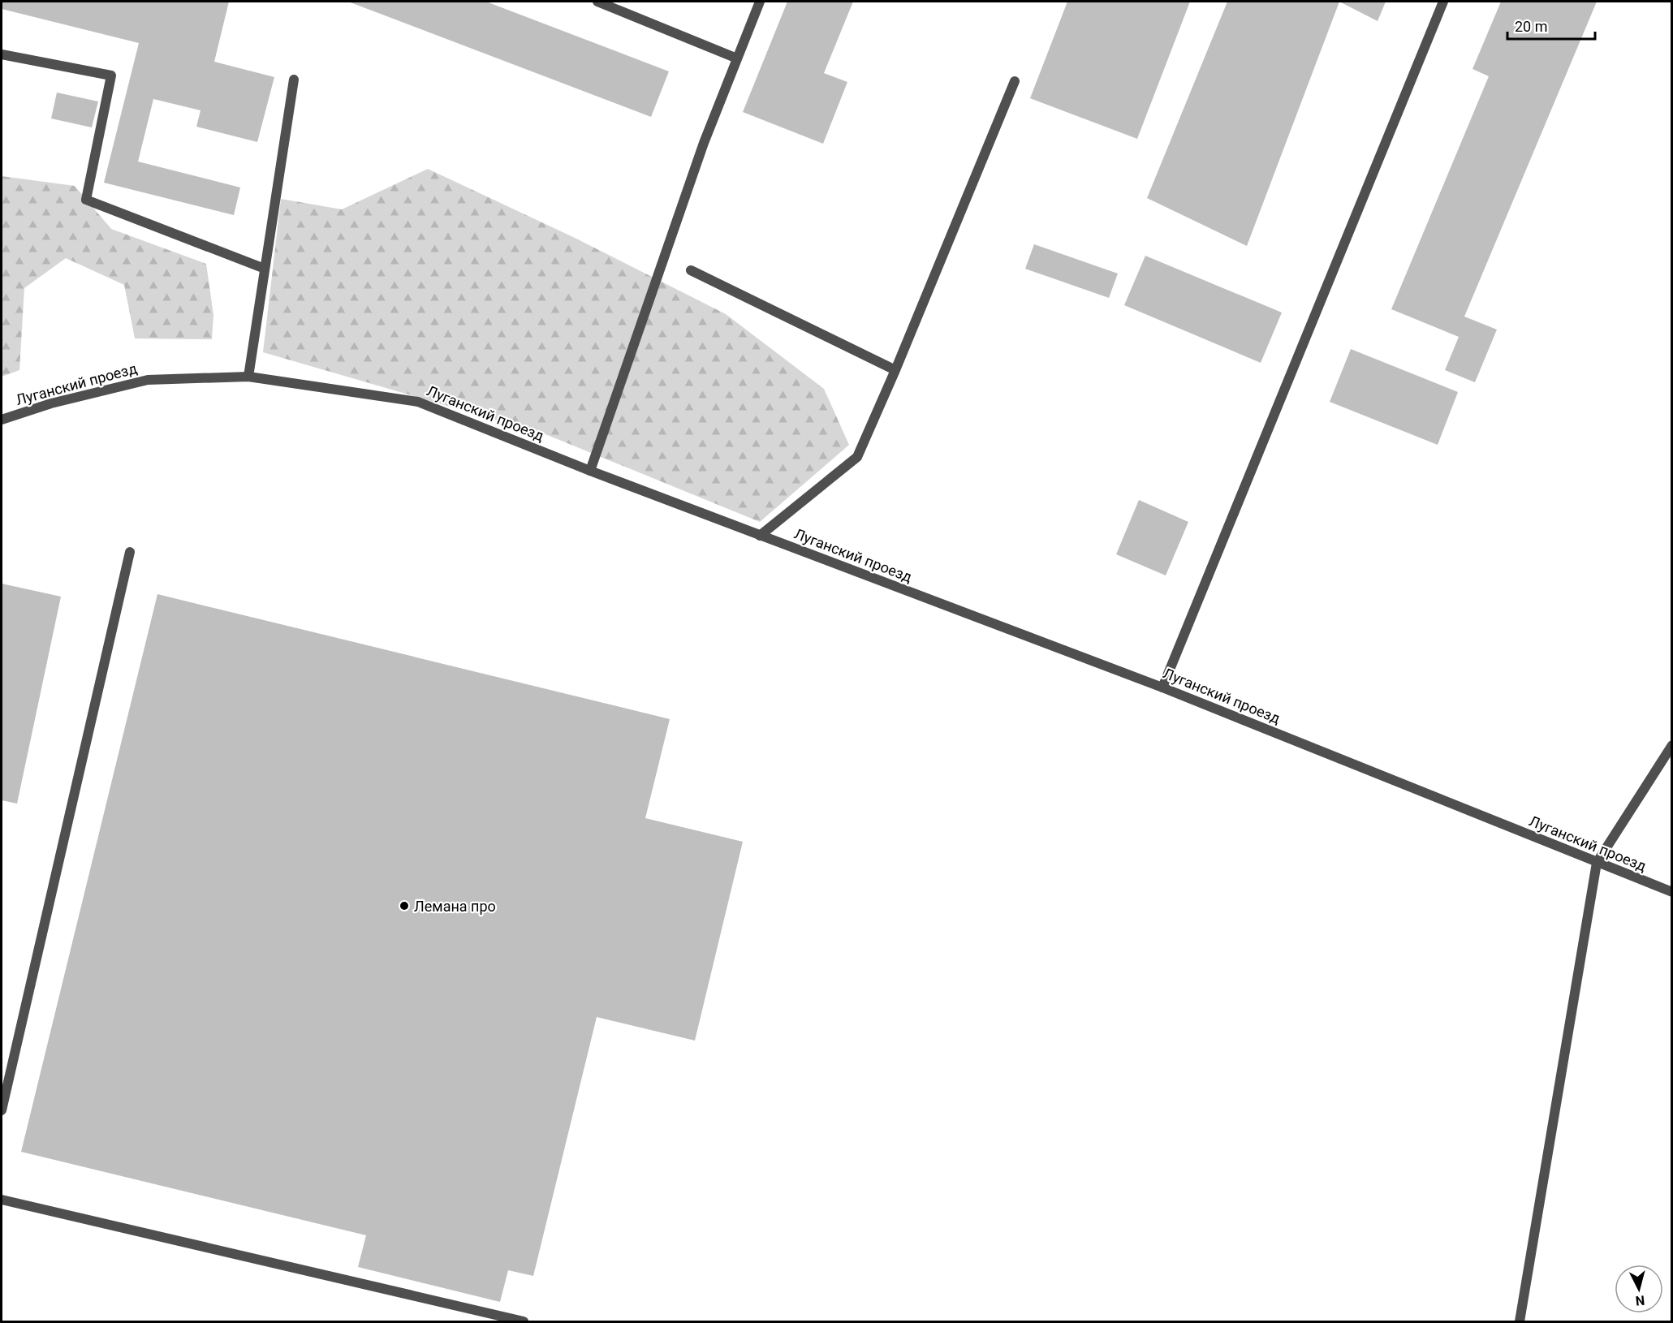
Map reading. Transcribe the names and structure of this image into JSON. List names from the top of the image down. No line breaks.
{"streets":{"street":["Луганский проезд"]},"places":["Лемана про"],"scale_bar":"20 m","north":"bottom"}
